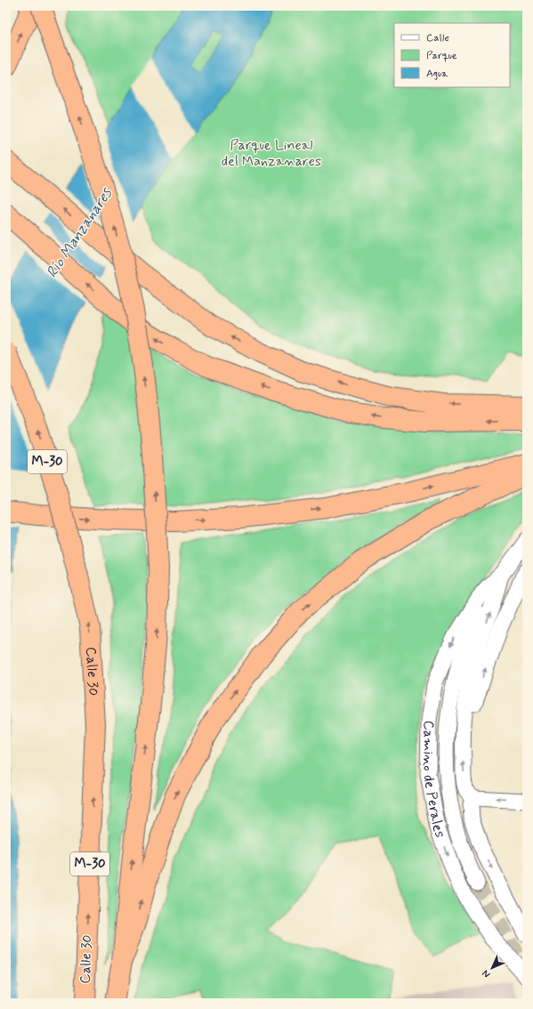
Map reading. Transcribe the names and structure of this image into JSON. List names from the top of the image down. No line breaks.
{"streets":{"highway":["M-30","Calle 30"],"street":["Camino de Perales"]},"water":["Río Manzanares"],"parks":["Parque Lineal del Manzanares"],"legend":["Calle","Parque","Agua"],"north":"bottom left"}
